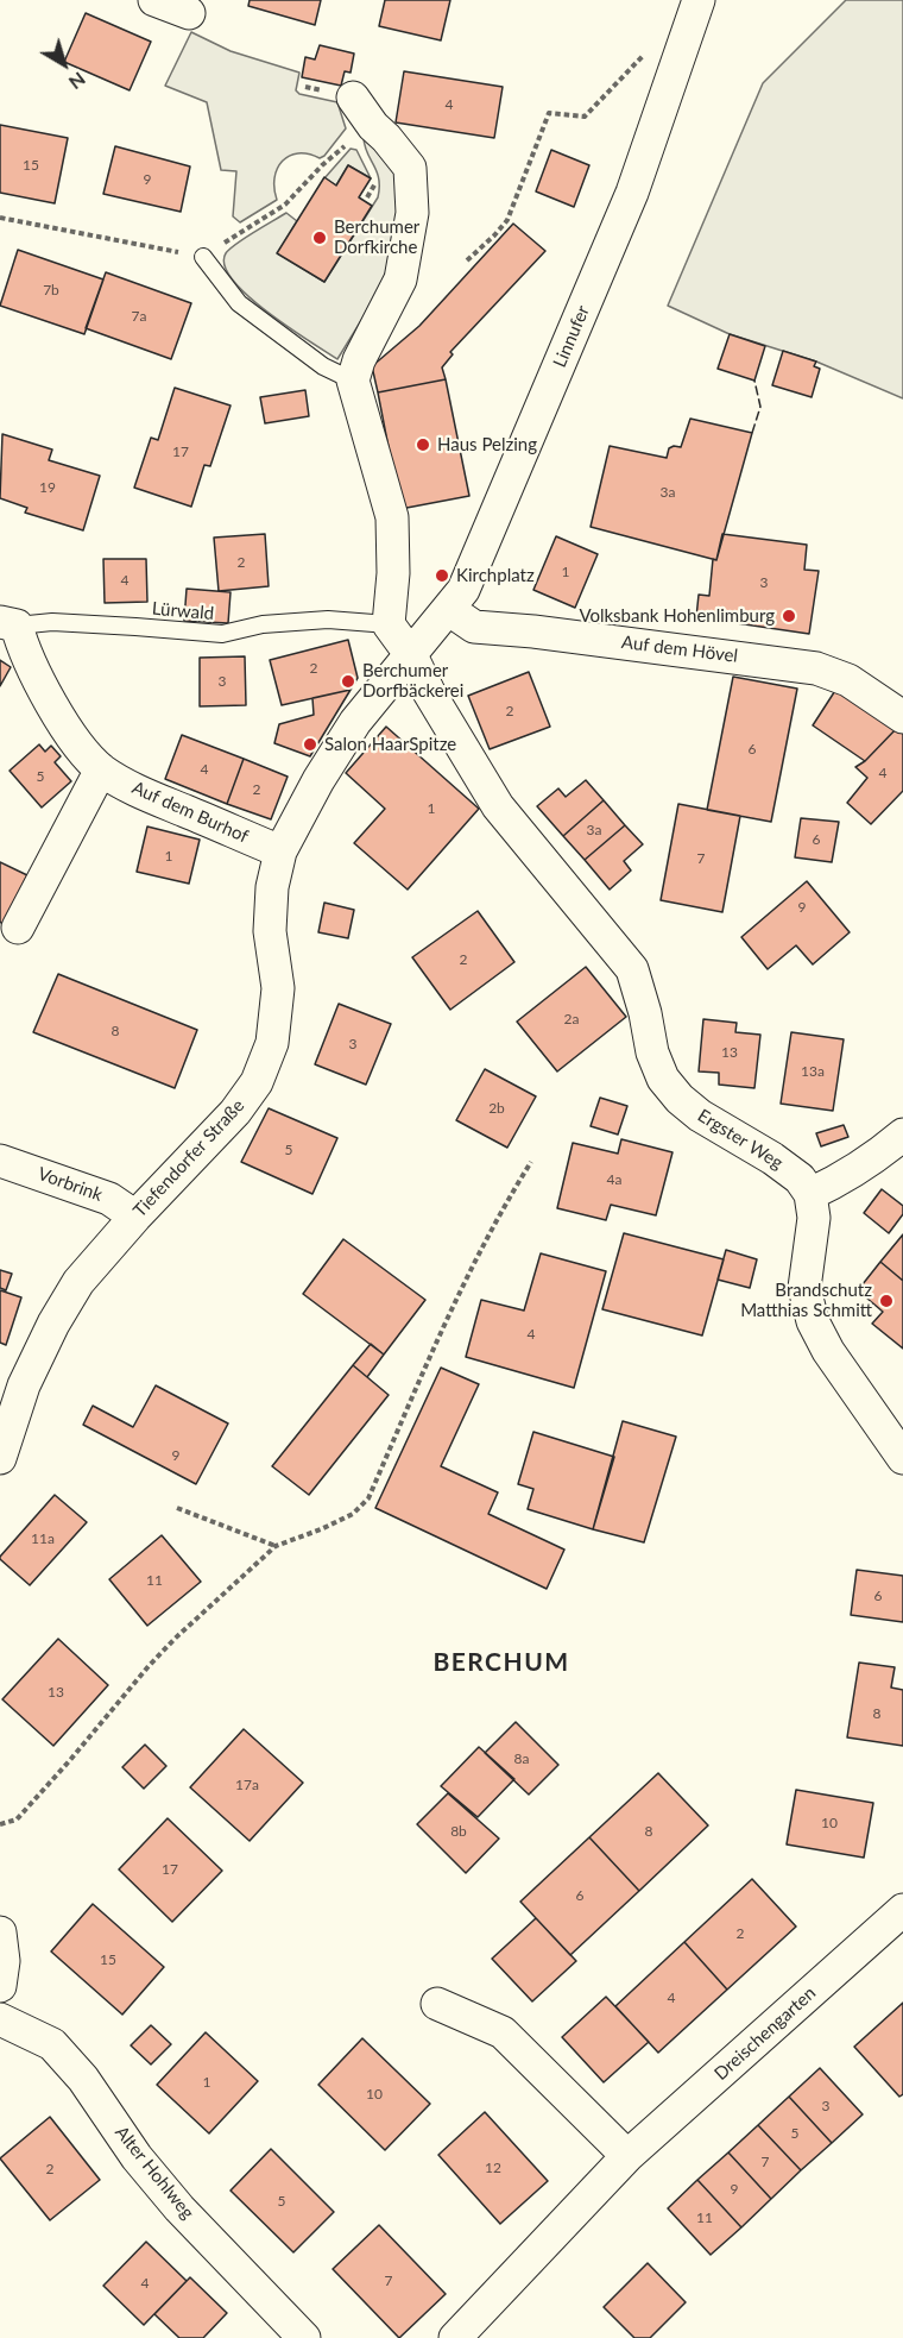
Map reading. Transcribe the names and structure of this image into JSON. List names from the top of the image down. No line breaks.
{"streets":{"street":["Linnufer","Auf dem Hövel","Auf dem Burhof","Ergster Weg","Tiefendorfer Straße","Vorbrink","Dreischengarten","Alter Hohlweg"],"lane":["Lürwald"]},"crossings":[["Linnufer","Auf dem Hövel"],["Linnufer","Ergster Weg"],["Linnufer","Tiefendorfer Straße"],["Lürwald","Auf dem Burhof"],["Lürwald","Ergster Weg"],["Auf dem Burhof","Tiefendorfer Straße"],["Ergster Weg","Tiefendorfer Straße"],["Tiefendorfer Straße","Vorbrink"]],"districts":["BERCHUM"],"places":["Berchumer Dorfkirche","Haus Pelzing","Kirchplatz","Volksbank Hohenlimburg","Berchumer Dorfbäckerei","Salon HaarSpitze","Brandschutz Matthias Schmitt"],"house_numbers":["4","15","9","7b","7a","17","19","3a","2","1","4","3","2","3","2","6","4","4","5","2","1","3a","6","1","7","9","2","2a","8","3","13","13a","2b","5","4a","4","9","11a","11","6","13","8","8a","17a","10","8b","8","17","6","2","15","4","1","10","3","5","7","12","2","9","5","11","7","4"],"north":"bottom right"}
